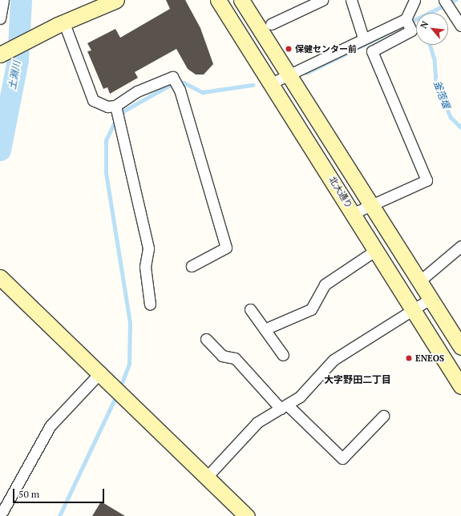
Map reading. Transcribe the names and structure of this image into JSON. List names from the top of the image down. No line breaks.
{"streets":{"street":["北大通り"]},"districts":["大字野田二丁目"],"water":["土淵川","釜萢堰"],"places":["保健センター前","ENEOS"],"scale_bar":"50 m","north":"top left"}
